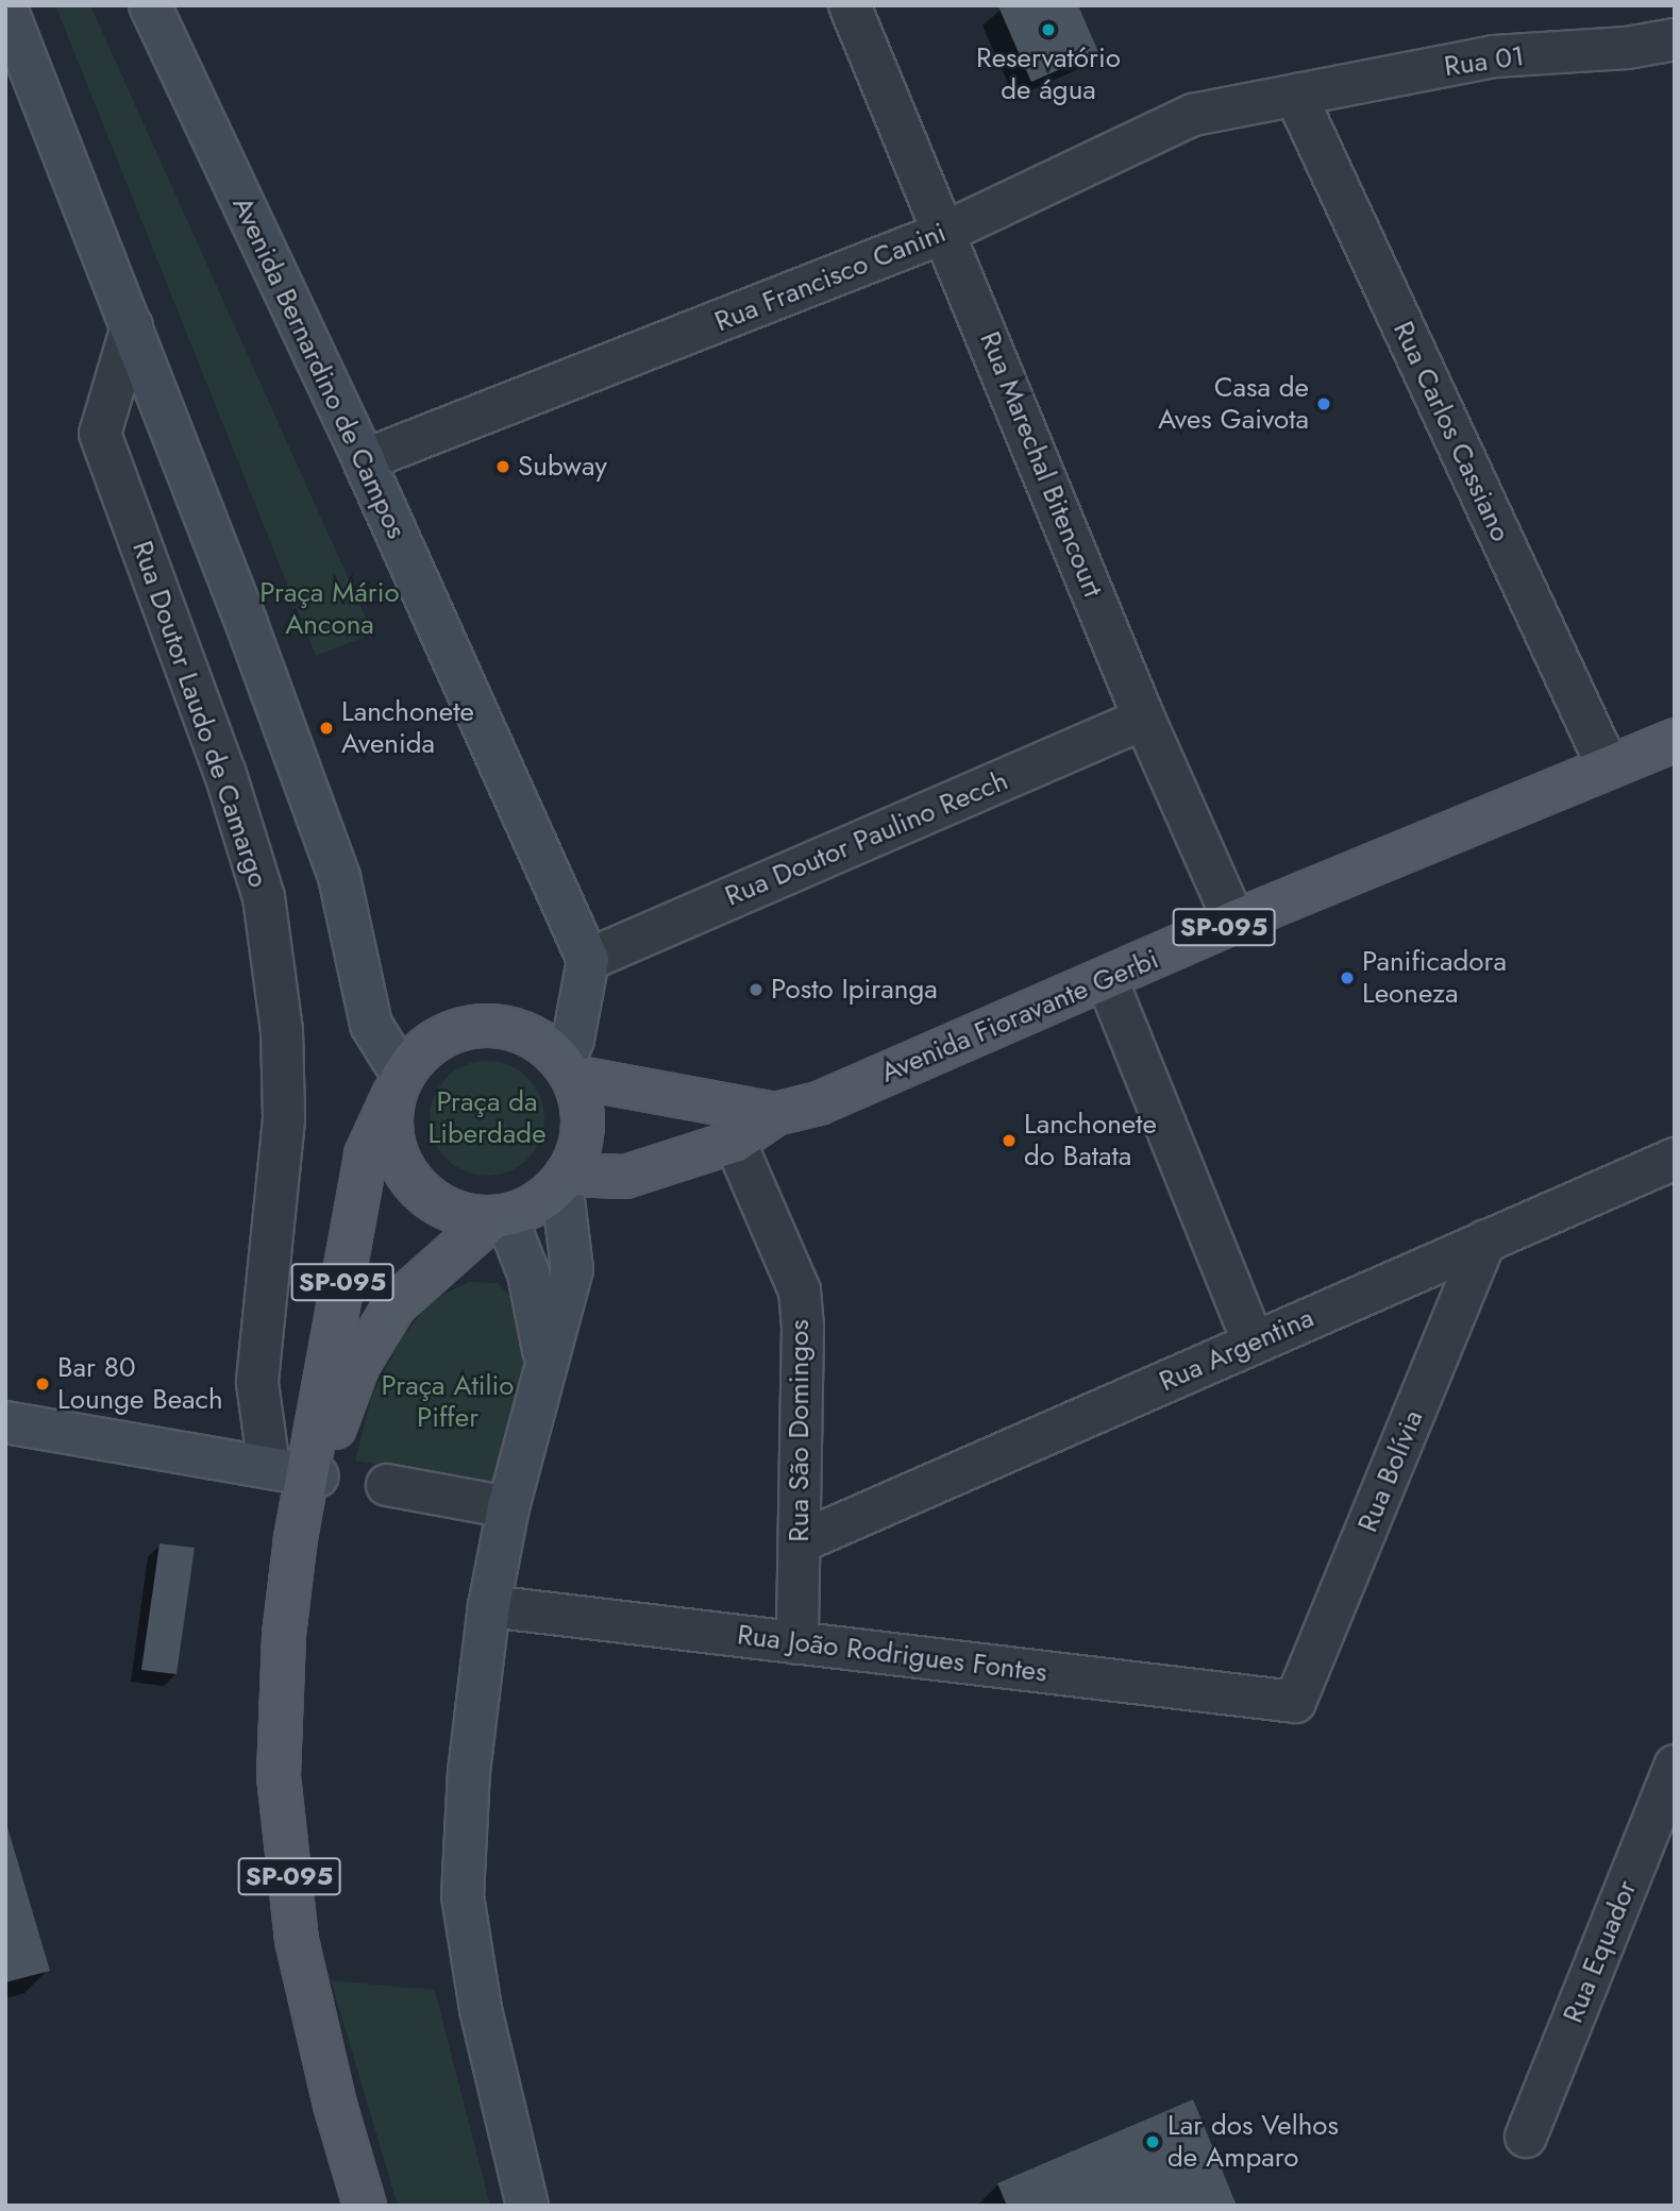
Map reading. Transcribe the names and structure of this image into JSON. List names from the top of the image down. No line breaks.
{"streets":{"main road":["SP-095","Avenida Fioravante Gerbi"],"street":["Rua 01","Rua Francisco Canini","Avenida Bernardino de Campos","Rua Carlos Cassiano","Rua Marechal Bitencourt","Rua Doutor Laudo de Camargo","Rua Doutor Paulino Recch","Rua Argentina","Rua São Domingos","Rua Bolívia","Rua João Rodrigues Fontes","Rua Equador"]},"crossings":[["Rua 01","Rua Francisco Canini"],["Rua 01","Rua Carlos Cassiano"],["Rua Francisco Canini","Avenida Bernardino de Campos"],["Rua Francisco Canini","Rua Carlos Cassiano"],["Rua Francisco Canini","Rua Marechal Bitencourt"],["Avenida Bernardino de Campos","Rua Doutor Paulino Recch"],["Rua Carlos Cassiano","Avenida Fioravante Gerbi"],["Rua Marechal Bitencourt","Rua Doutor Paulino Recch"],["Rua Marechal Bitencourt","Avenida Fioravante Gerbi"],["Rua Doutor Laudo de Camargo","SP-095"],["SP-095","Avenida Fioravante Gerbi"],["Avenida Fioravante Gerbi","Rua São Domingos"],["Rua Argentina","Rua São Domingos"],["Rua Argentina","Rua Bolívia"],["Rua São Domingos","Rua João Rodrigues Fontes"],["Rua Bolívia","Rua João Rodrigues Fontes"]],"parks":["Praça Mário Ancona","Praça da Liberdade","Praça Atilio Piffer"],"places":["Reservatório de água","Casa de Aves Gaivota","Subway","Lanchonete Avenida","Panificadora Leoneza","Posto Ipiranga","Lanchonete do Batata","Bar 80 Lounge Beach","Lar dos Velhos de Amparo"]}
